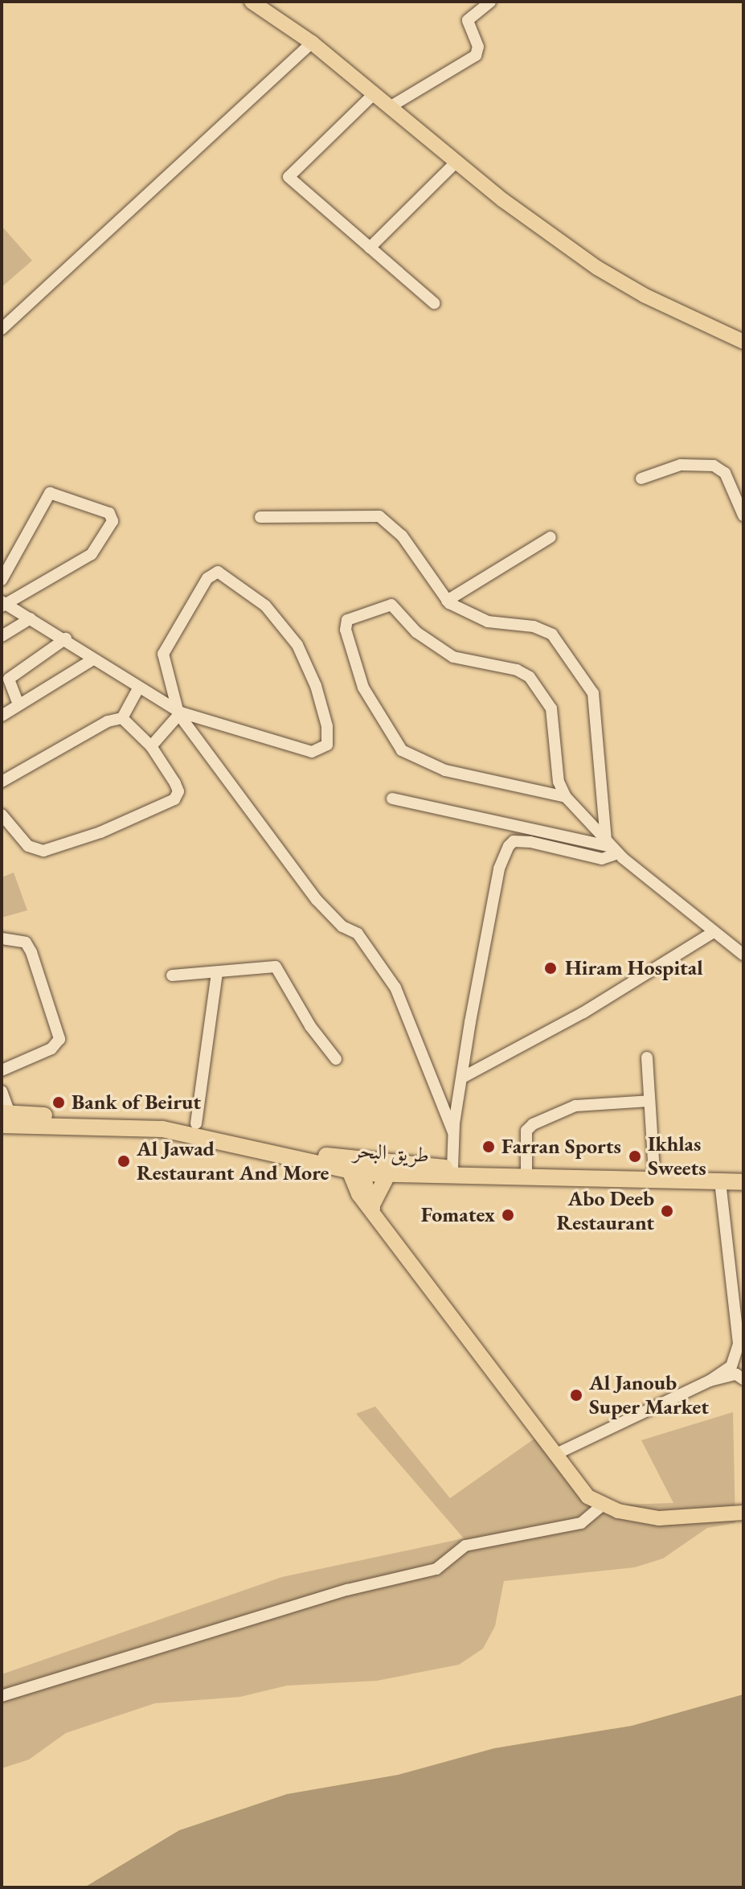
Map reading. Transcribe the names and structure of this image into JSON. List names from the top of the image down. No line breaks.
{"streets":{"highway":["طريق البحر"]},"places":["Hiram Hospital","Bank of Beirut","Farran Sports","Ikhlas Sweets","Al Jawad Restaurant And More","Abo Deeb Restaurant","Fomatex","Al Janoub Super Market"]}
